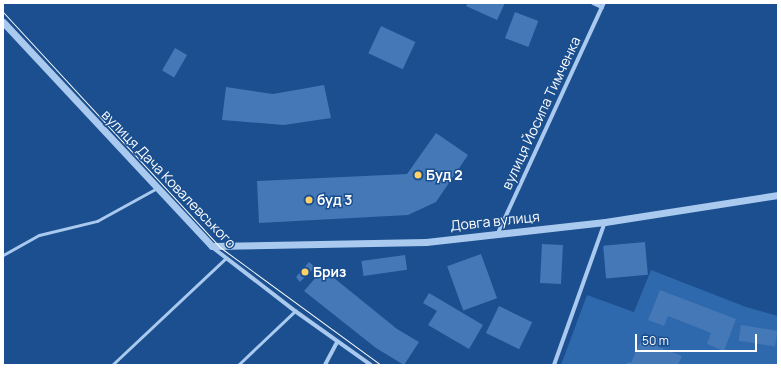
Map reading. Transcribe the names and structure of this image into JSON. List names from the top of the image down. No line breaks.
{"streets":{"street":["вулиця Йосипа Тимченка","вулиця Дача Ковалевського","Довга вулиця"]},"crossings":[["вулиця Йосипа Тимченка","Довга вулиця"],["вулиця Дача Ковалевського","Довга вулиця"]],"places":["Буд 2","буд 3","Бриз"],"scale_bar":"50 m"}
